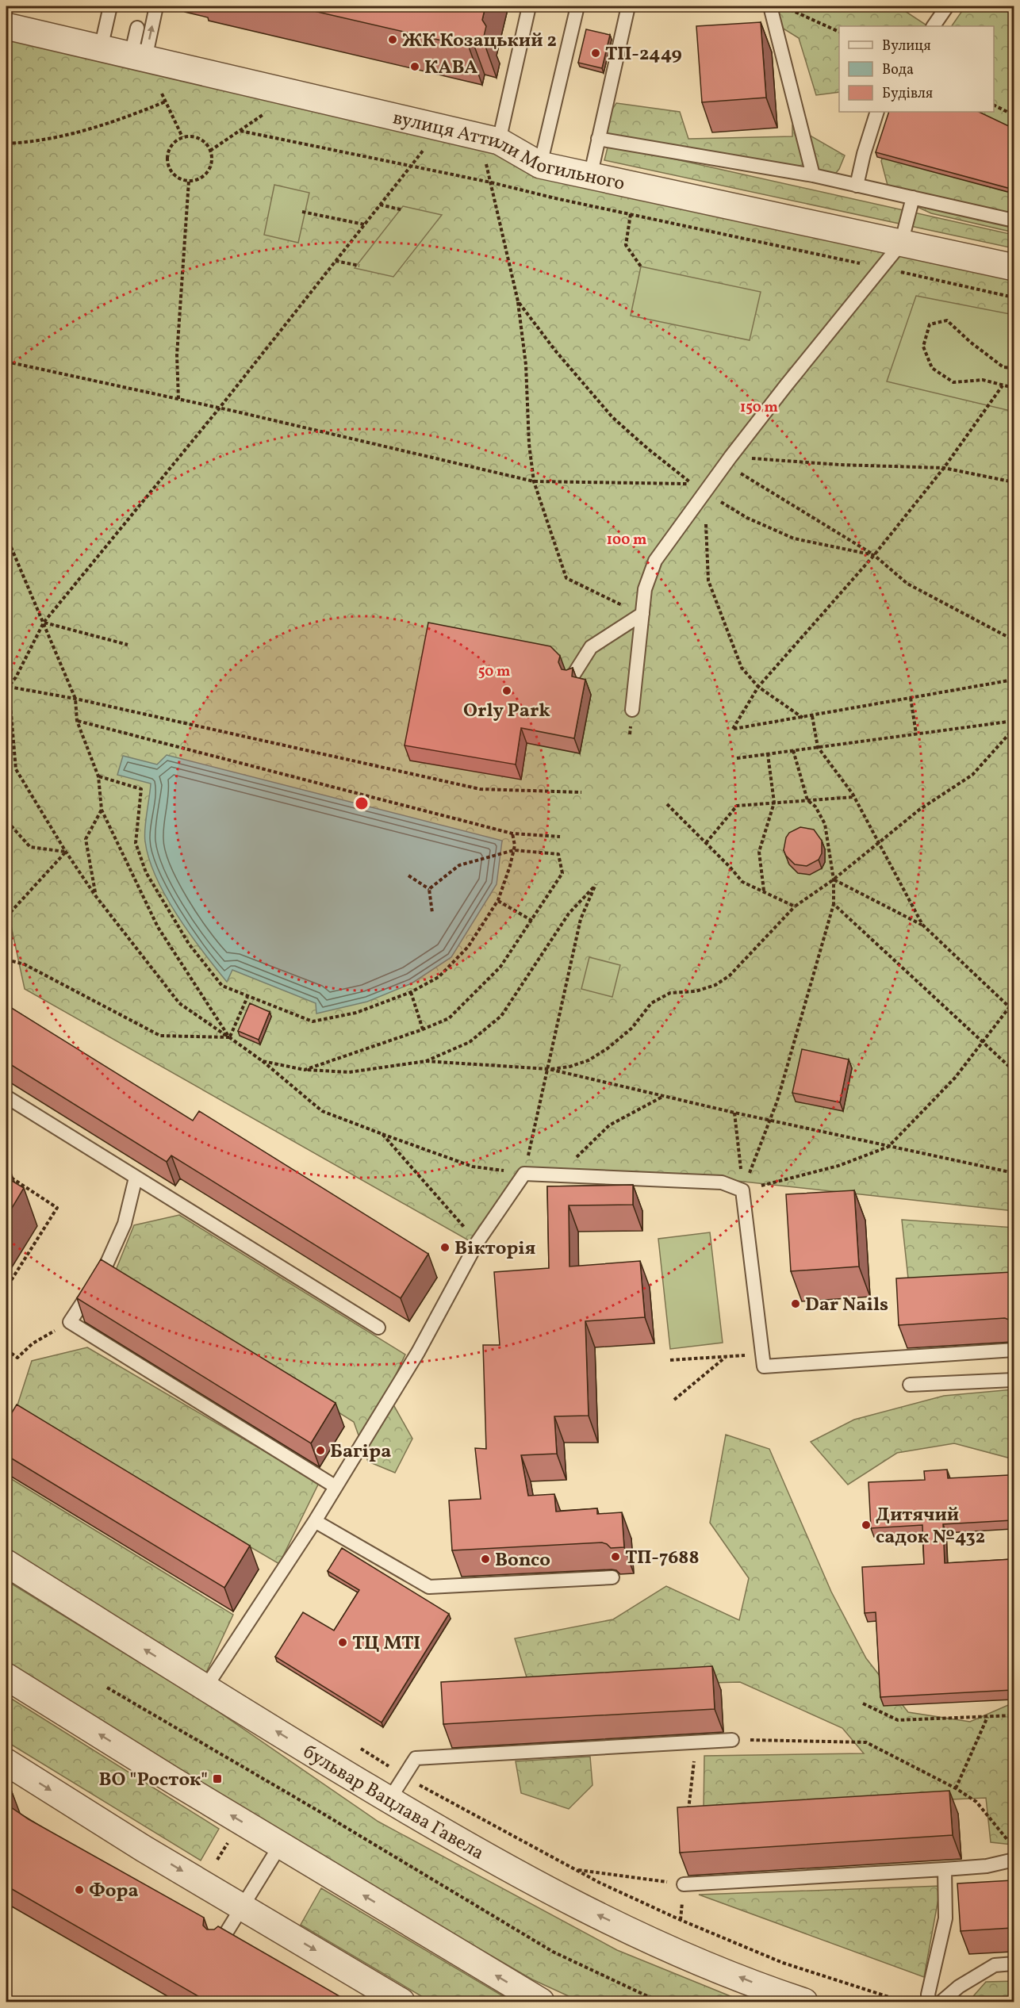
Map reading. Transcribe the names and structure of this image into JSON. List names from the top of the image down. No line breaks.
{"streets":{"street":["вулиця Аттили Могильного","бульвар Вацлава Гавела"]},"places":{"other":["ЖК Козацький 2","ТП-2449","КАВА","Orly Park","Вікторія","Dar Nails","Багіра","Дитячий садок №432","ТП-7688","Bonco","ТЦ MTI","Фора"],"transit":["ВО \"Росток\""]},"legend":["Вулиця","Вода","Будівля"],"rings":["150 m","100 m","50 m"]}
